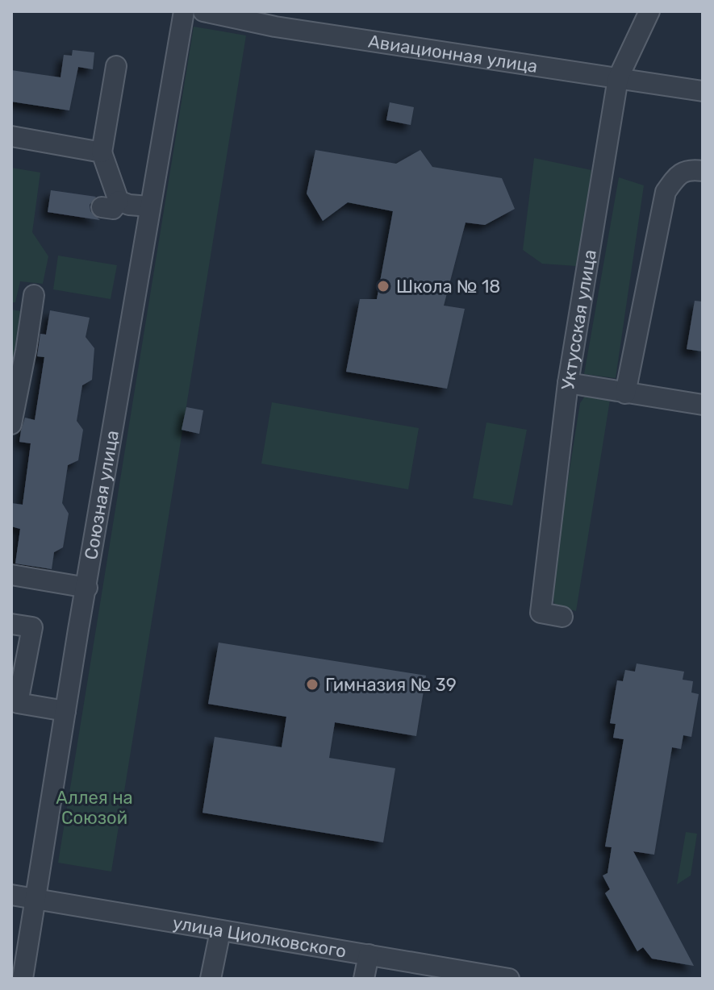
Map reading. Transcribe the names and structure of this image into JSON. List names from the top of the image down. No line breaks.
{"streets":{"street":["Авиационная улица","Уктусская улица","Союзная улица","улица Циолковского"]},"crossings":[["Авиационная улица","Уктусская улица"],["Союзная улица","улица Циолковского"]],"parks":["Аллея на Союзой"],"places":["Школа № 18","Гимназия № 39"]}
